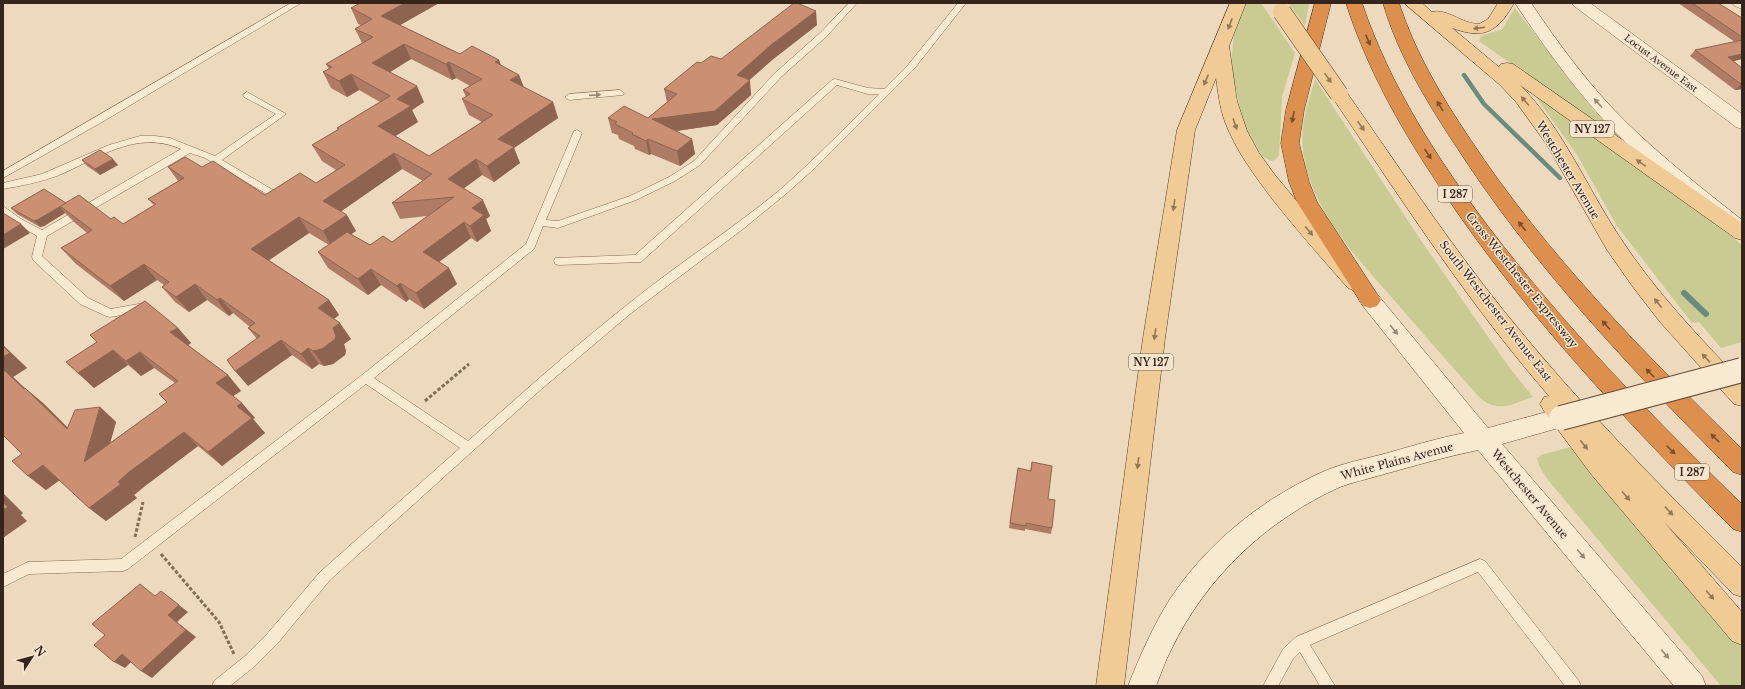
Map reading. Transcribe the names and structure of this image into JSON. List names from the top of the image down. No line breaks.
{"streets":{"highway":["I 287","Cross Westchester Expressway"],"main road":["Locust Avenue East","NY 127","Westchester Avenue","South Westchester Avenue East","White Plains Avenue"]},"crossings":[["NY 127","Westchester Avenue"],["Westchester Avenue","White Plains Avenue"]],"north":"top right"}
